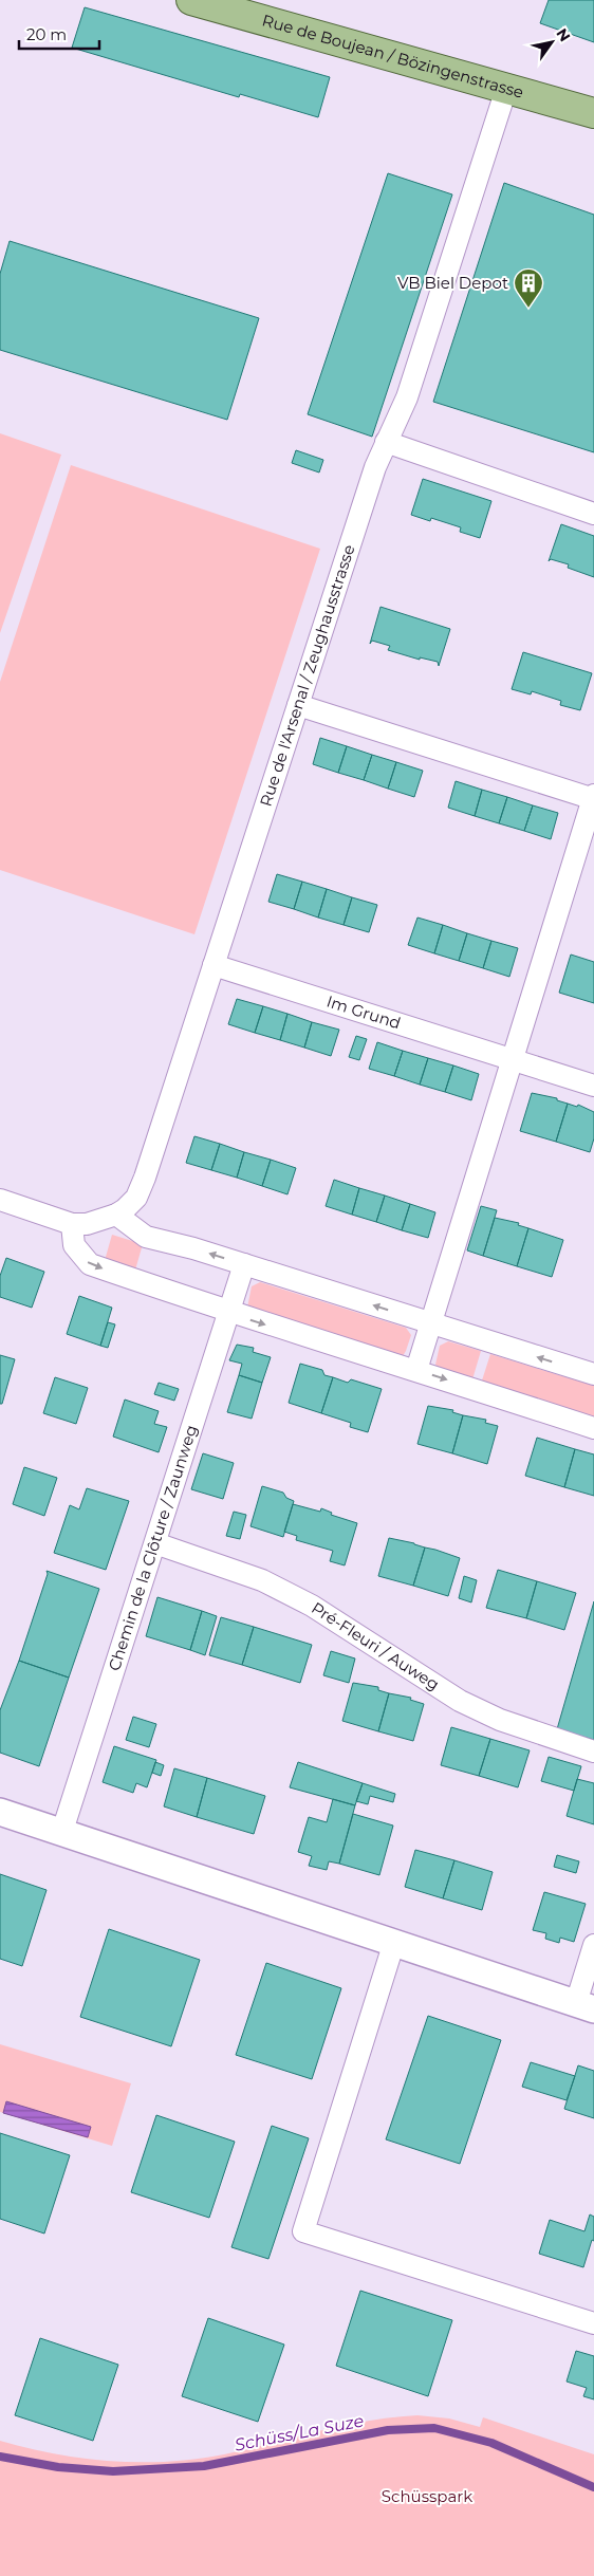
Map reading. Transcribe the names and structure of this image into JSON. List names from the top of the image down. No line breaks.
{"streets":{"main road":["Rue de Boujean / Bözingenstrasse"],"street":["Rue de l'Arsenal / Zeughausstrasse","Im Grund","Chemin de la Clôture / Zaunweg","Pré-Fleuri / Auweg"]},"crossings":[["Rue de Boujean / Bözingenstrasse","Rue de l'Arsenal / Zeughausstrasse"],["Rue de l'Arsenal / Zeughausstrasse","Im Grund"],["Chemin de la Clôture / Zaunweg","Pré-Fleuri / Auweg"]],"water":["Schüss/La Suze"],"parks":["Schüsspark"],"places":{"building":["VB Biel Depot"]},"scale_bar":"20 m","north":"top right"}
